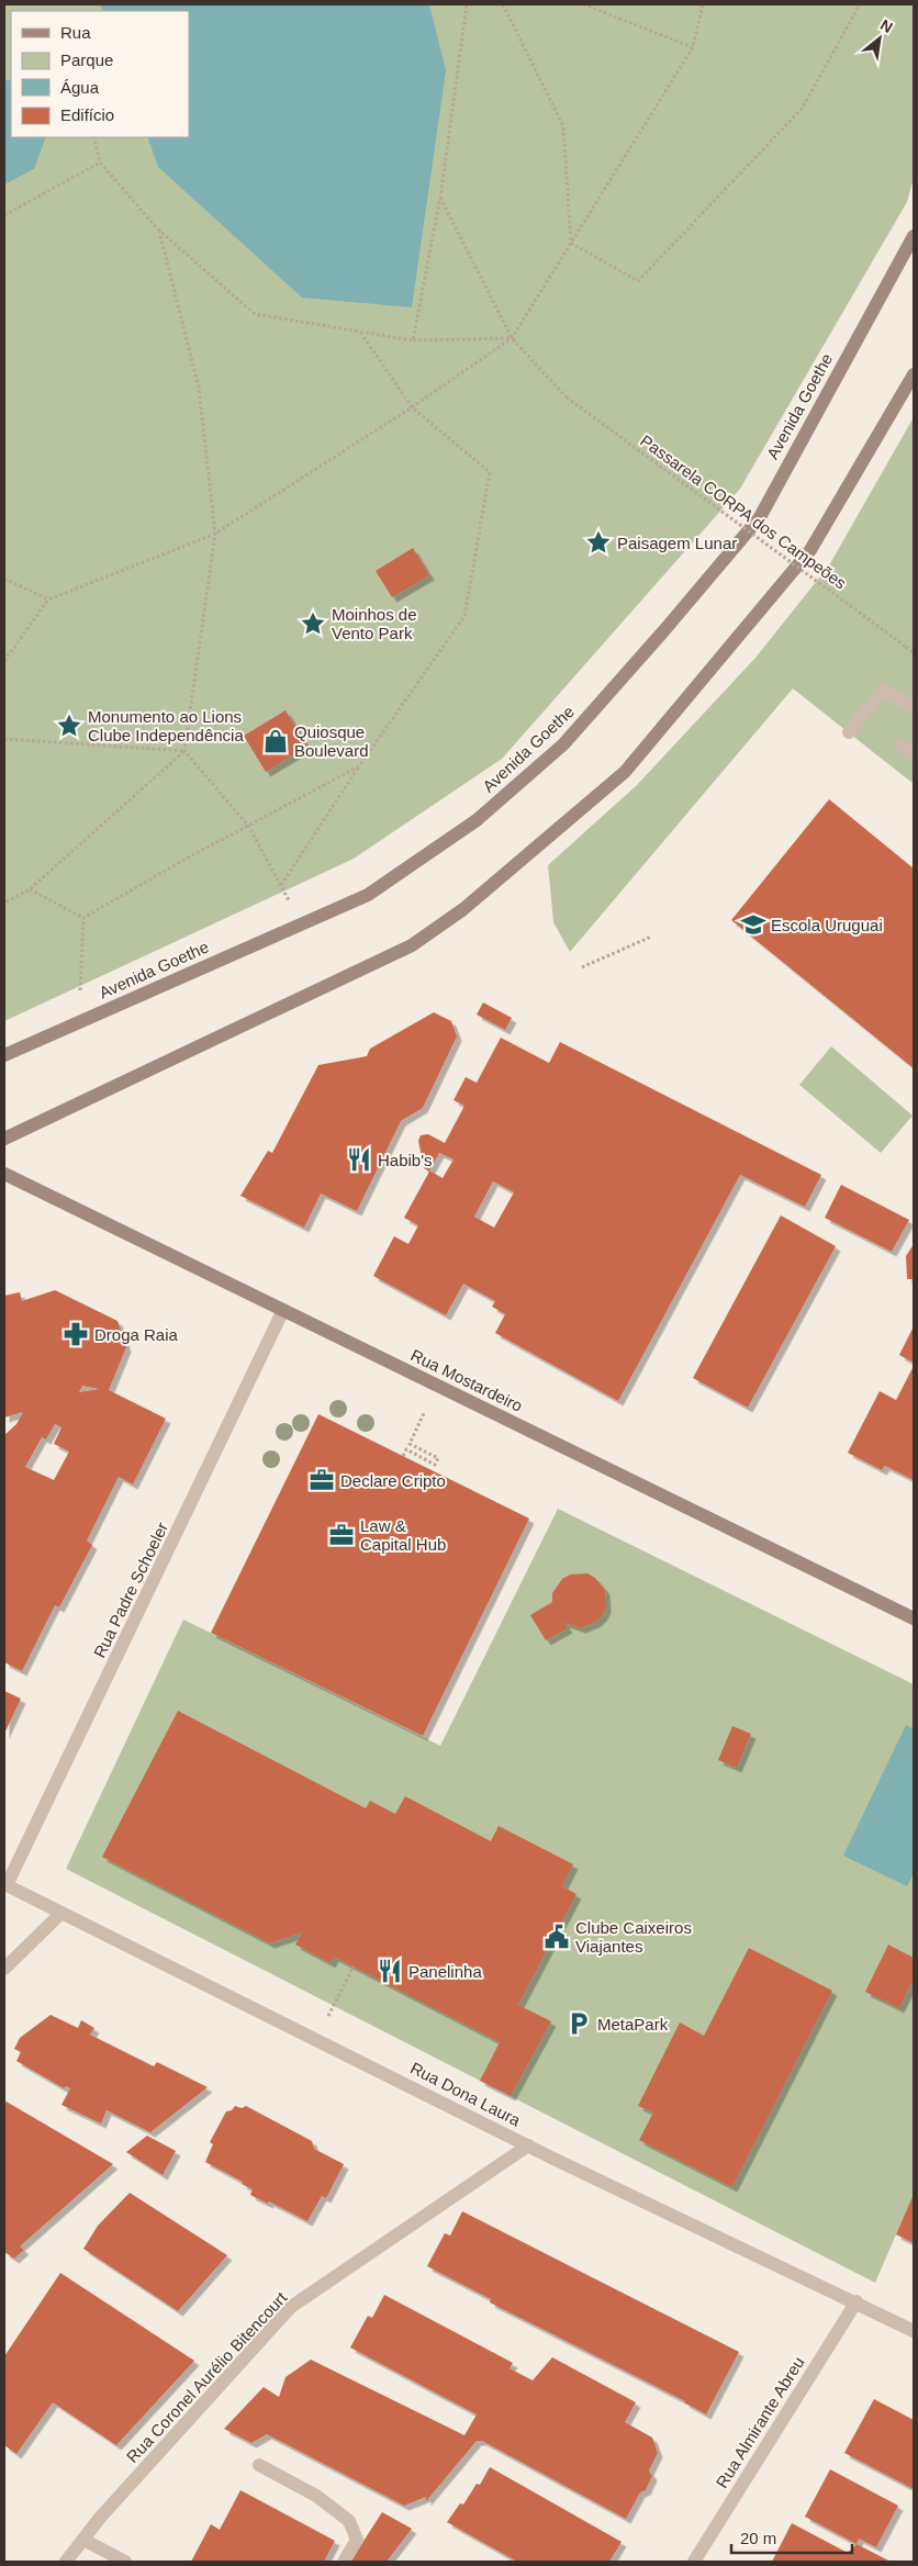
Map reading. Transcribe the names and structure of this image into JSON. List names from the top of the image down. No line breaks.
{"streets":{"main road":["Avenida Goethe","Rua Mostardeiro"],"street":["Rua Padre Schoeler","Rua Dona Laura","Rua Coronel Aurélio Bitencourt","Rua Almirante Abreu"],"path":["Passarela CORPA dos Campeões"]},"crossings":[["Rua Mostardeiro","Rua Padre Schoeler"],["Rua Padre Schoeler","Rua Dona Laura"],["Rua Dona Laura","Rua Coronel Aurélio Bitencourt"],["Rua Dona Laura","Rua Almirante Abreu"]],"places":{"place":["Paisagem Lunar","Moinhos de Vento Park","Monumento ao Lions Clube Independência"],"shop":["Quiosque Boulevard"],"school or university":["Escola Uruguai"],"restaurant":["Habib's","Panelinha"],"pharmacy":["Droga Raia"],"office":["Declare Cripto","Law & Capital Hub"],"public building":["Clube Caixeiros Viajantes"],"parking":["MetaPark"]},"legend":["Rua","Parque","Água","Edifício"],"scale_bar":"20 m","north":"top right"}
